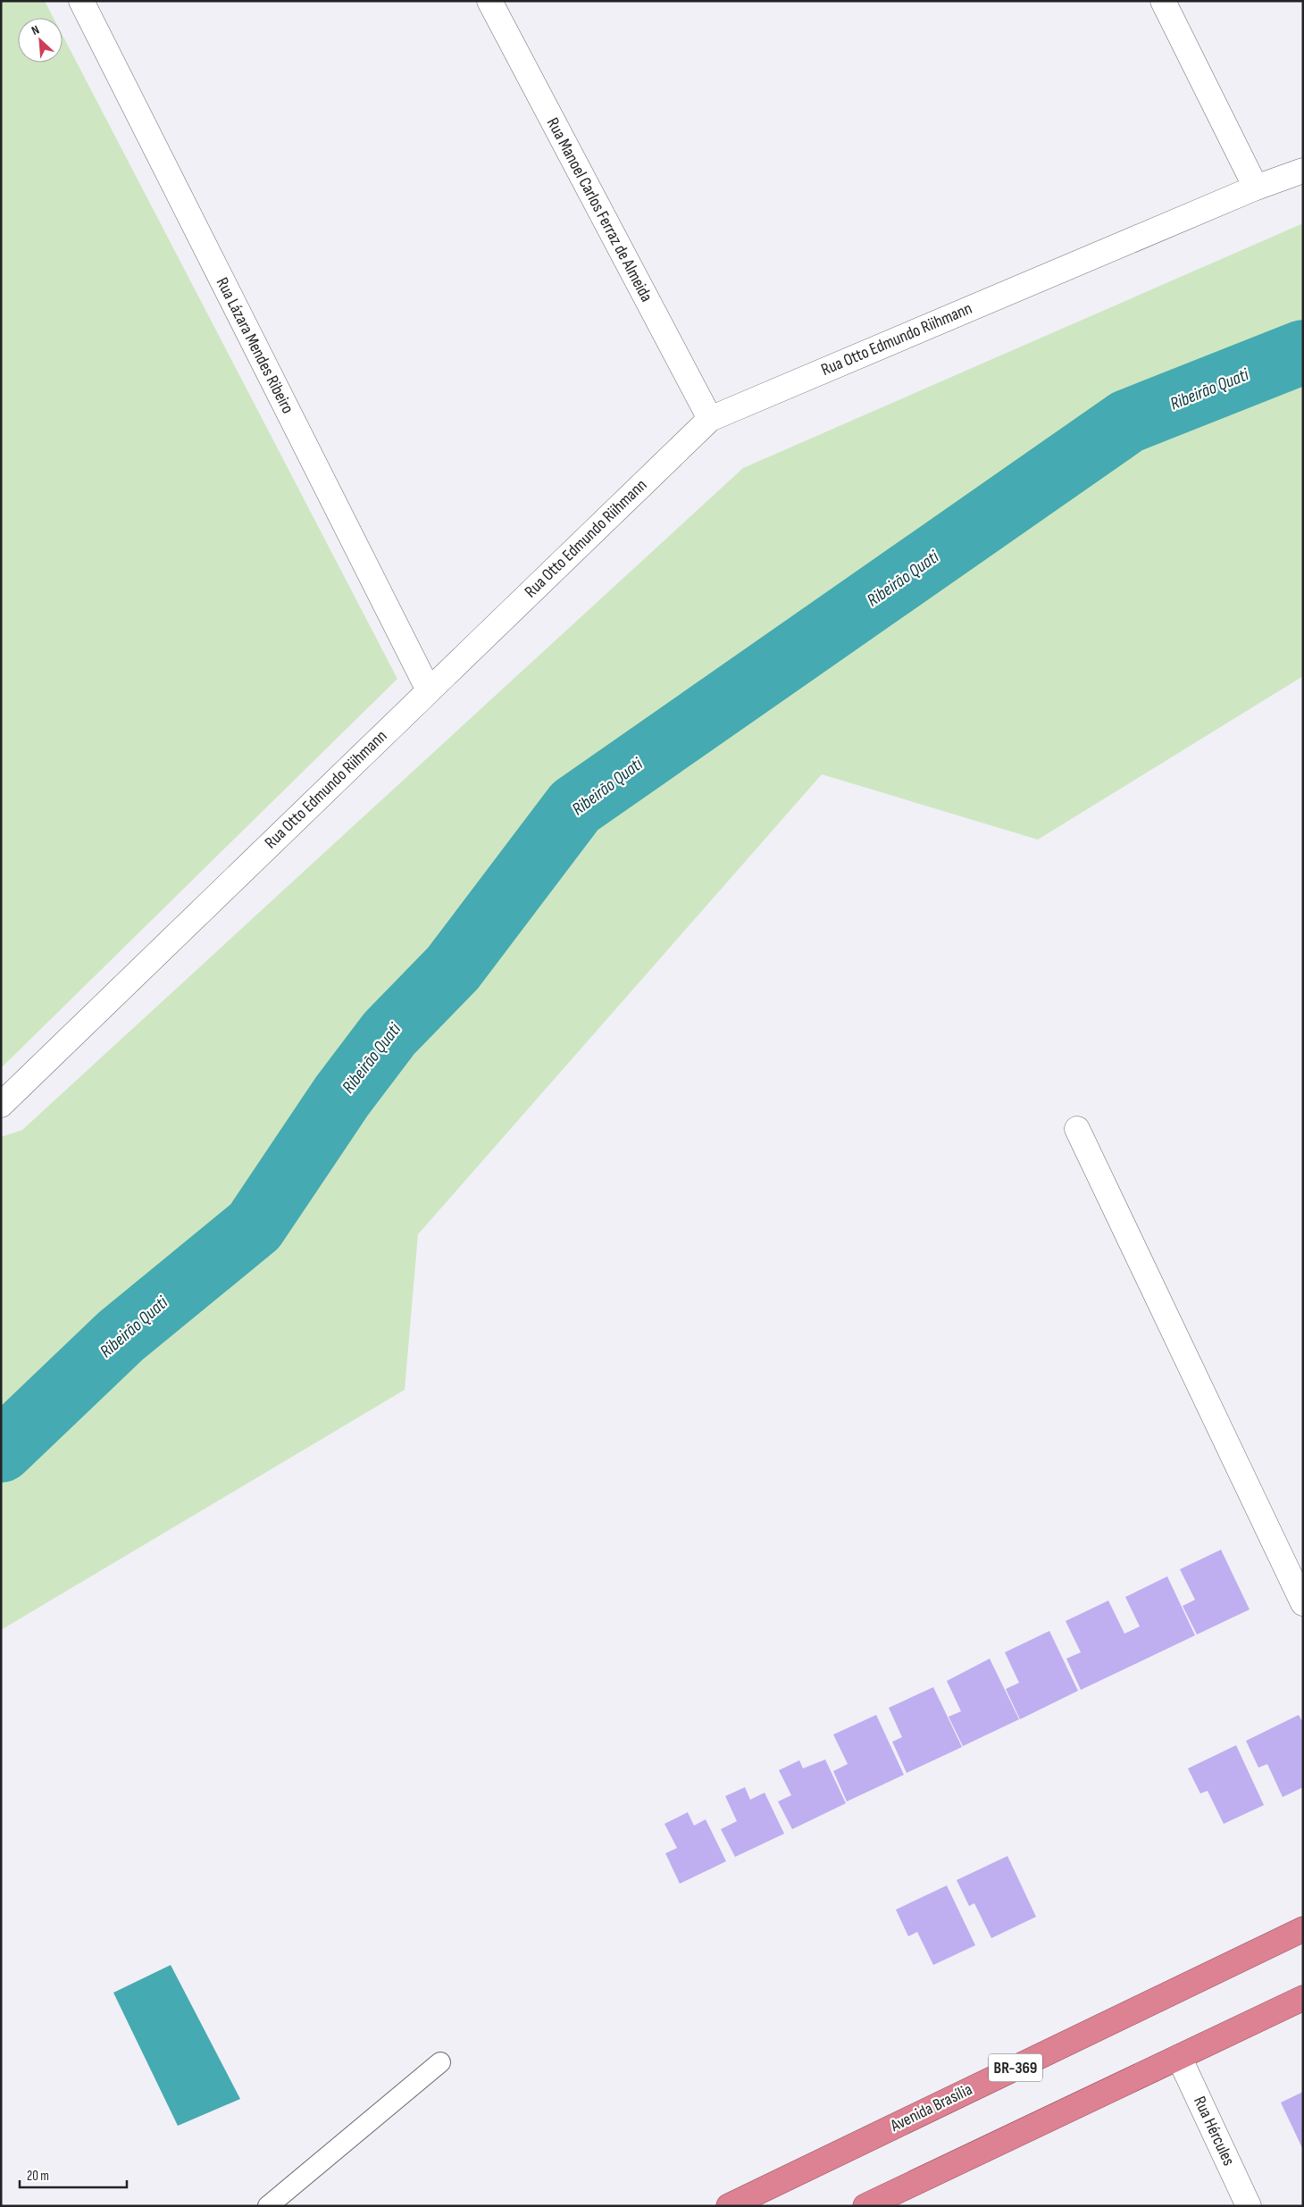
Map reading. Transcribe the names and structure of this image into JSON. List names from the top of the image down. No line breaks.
{"streets":{"highway":["BR-369","Avenida Brasília"],"street":["Rua Manoel Carlos Ferraz de Almeida","Rua Otto Edmundo Riihmann","Rua Lázara Mendes Ribeiro","Rua Hércules"]},"crossings":[["Rua Manoel Carlos Ferraz de Almeida","Rua Otto Edmundo Riihmann"],["Rua Otto Edmundo Riihmann","Rua Lázara Mendes Ribeiro"]],"water":["Ribeirão Quati"],"scale_bar":"20 m","north":"top left"}
